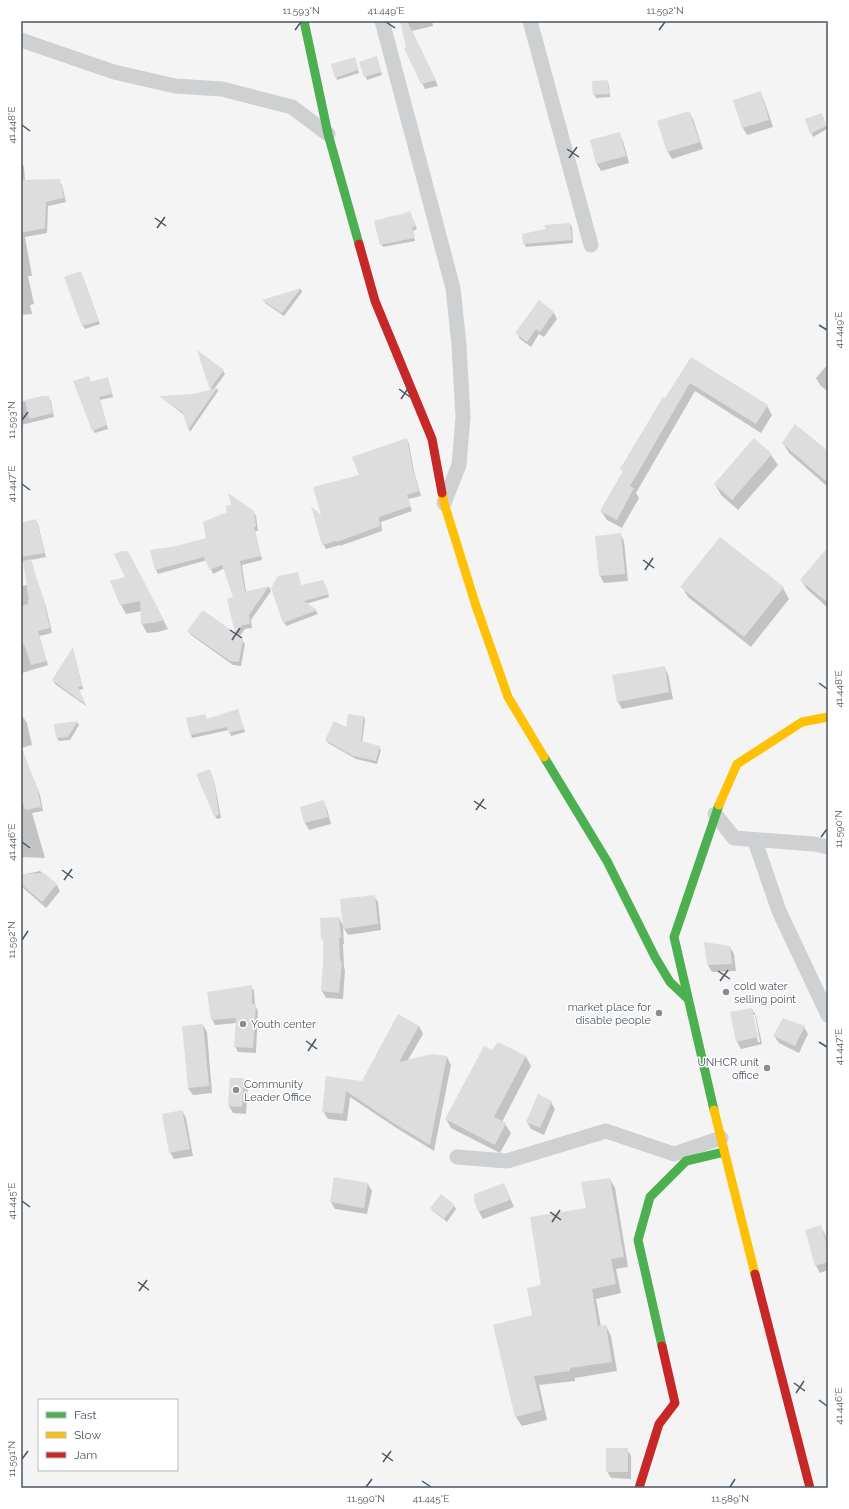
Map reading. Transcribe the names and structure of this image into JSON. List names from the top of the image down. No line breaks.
{"places":["cold water selling point","market place for disable people","Youth center","UNHCR unit office","Community Leader Office"],"legend":["Fast","Slow","Jam"],"coordinates":["11.593°N","41.449°E","11.592°N","41.448°E","41.447°E","11.590°N","41.446°E","41.445°E","11.591°N","11.589°N"]}
